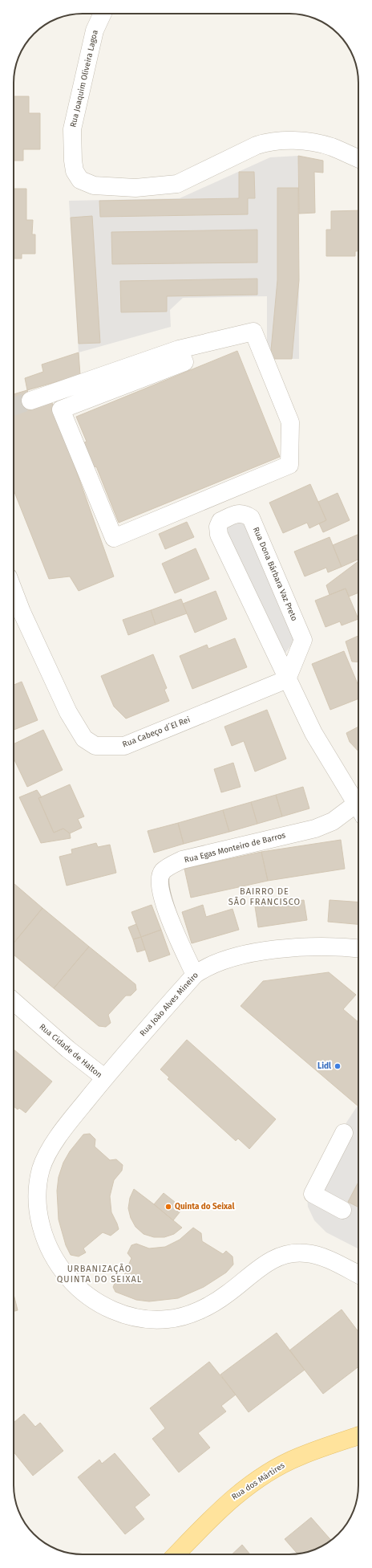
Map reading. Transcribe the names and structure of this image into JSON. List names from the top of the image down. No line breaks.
{"streets":{"main road":["Rua dos Mártires"],"street":["Rua Joaquim Oliveira Lagoa","Rua Dona Bárbara Vaz Preto","Rua Cabeço d´El Rei","Rua Egas Monteiro de Barros","Rua João Alves Mineiro","Rua Cidade de Halton"]},"crossings":[["Rua Dona Bárbara Vaz Preto","Rua Cabeço d´El Rei"],["Rua Egas Monteiro de Barros","Rua João Alves Mineiro"],["Rua João Alves Mineiro","Rua Cidade de Halton"]],"districts":["BAIRRO DE SÃO FRANCISCO","URBANIZAÇÃO QUINTA DO SEIXAL"],"places":["Lidl","Quinta do Seixal"]}
